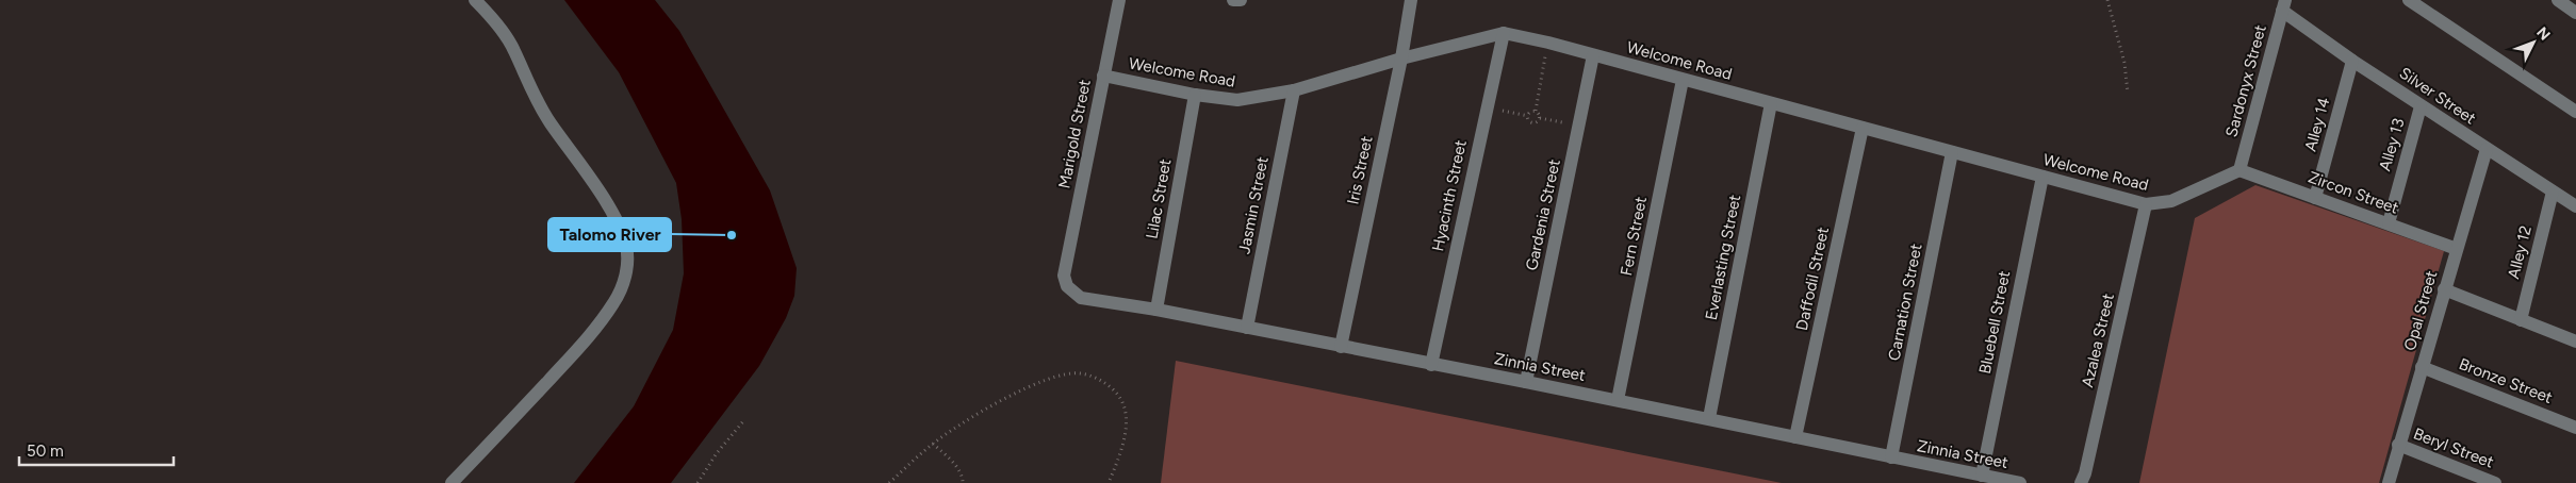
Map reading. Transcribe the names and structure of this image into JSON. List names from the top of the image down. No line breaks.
{"streets":{"street":["Welcome Road","Sardonyx Street","Silver Street","Alley 14","Marigold Street","Alley 13","Iris Street","Zircon Street","Hyacinth Street","Lilac Street","Jasmin Street","Gardenia Street","Fern Street","Alley 12","Everlasting Street","Daffodil Street","Carnation Street","Opal Street","Bluebell Street","Azalea Street","Zinnia Street","Bronze Street","Beryl Street"]},"crossings":[["Welcome Road","Sardonyx Street"],["Welcome Road","Marigold Street"],["Welcome Road","Iris Street"],["Welcome Road","Zircon Street"],["Welcome Road","Hyacinth Street"],["Welcome Road","Lilac Street"],["Welcome Road","Jasmin Street"],["Welcome Road","Gardenia Street"],["Welcome Road","Fern Street"],["Welcome Road","Everlasting Street"],["Welcome Road","Daffodil Street"],["Welcome Road","Carnation Street"],["Welcome Road","Bluebell Street"],["Welcome Road","Azalea Street"],["Sardonyx Street","Silver Street"],["Sardonyx Street","Zircon Street"],["Silver Street","Alley 14"],["Silver Street","Alley 13"],["Silver Street","Alley 12"],["Silver Street","Opal Street"],["Alley 14","Zircon Street"],["Marigold Street","Zinnia Street"],["Alley 13","Zircon Street"],["Iris Street","Zinnia Street"],["Zircon Street","Opal Street"],["Hyacinth Street","Zinnia Street"],["Lilac Street","Zinnia Street"],["Jasmin Street","Zinnia Street"],["Gardenia Street","Zinnia Street"],["Fern Street","Zinnia Street"],["Everlasting Street","Zinnia Street"],["Daffodil Street","Zinnia Street"],["Carnation Street","Zinnia Street"],["Opal Street","Bronze Street"],["Opal Street","Beryl Street"],["Bluebell Street","Zinnia Street"]],"places":["Talomo River"],"scale_bar":"50 m","north":"top right"}
